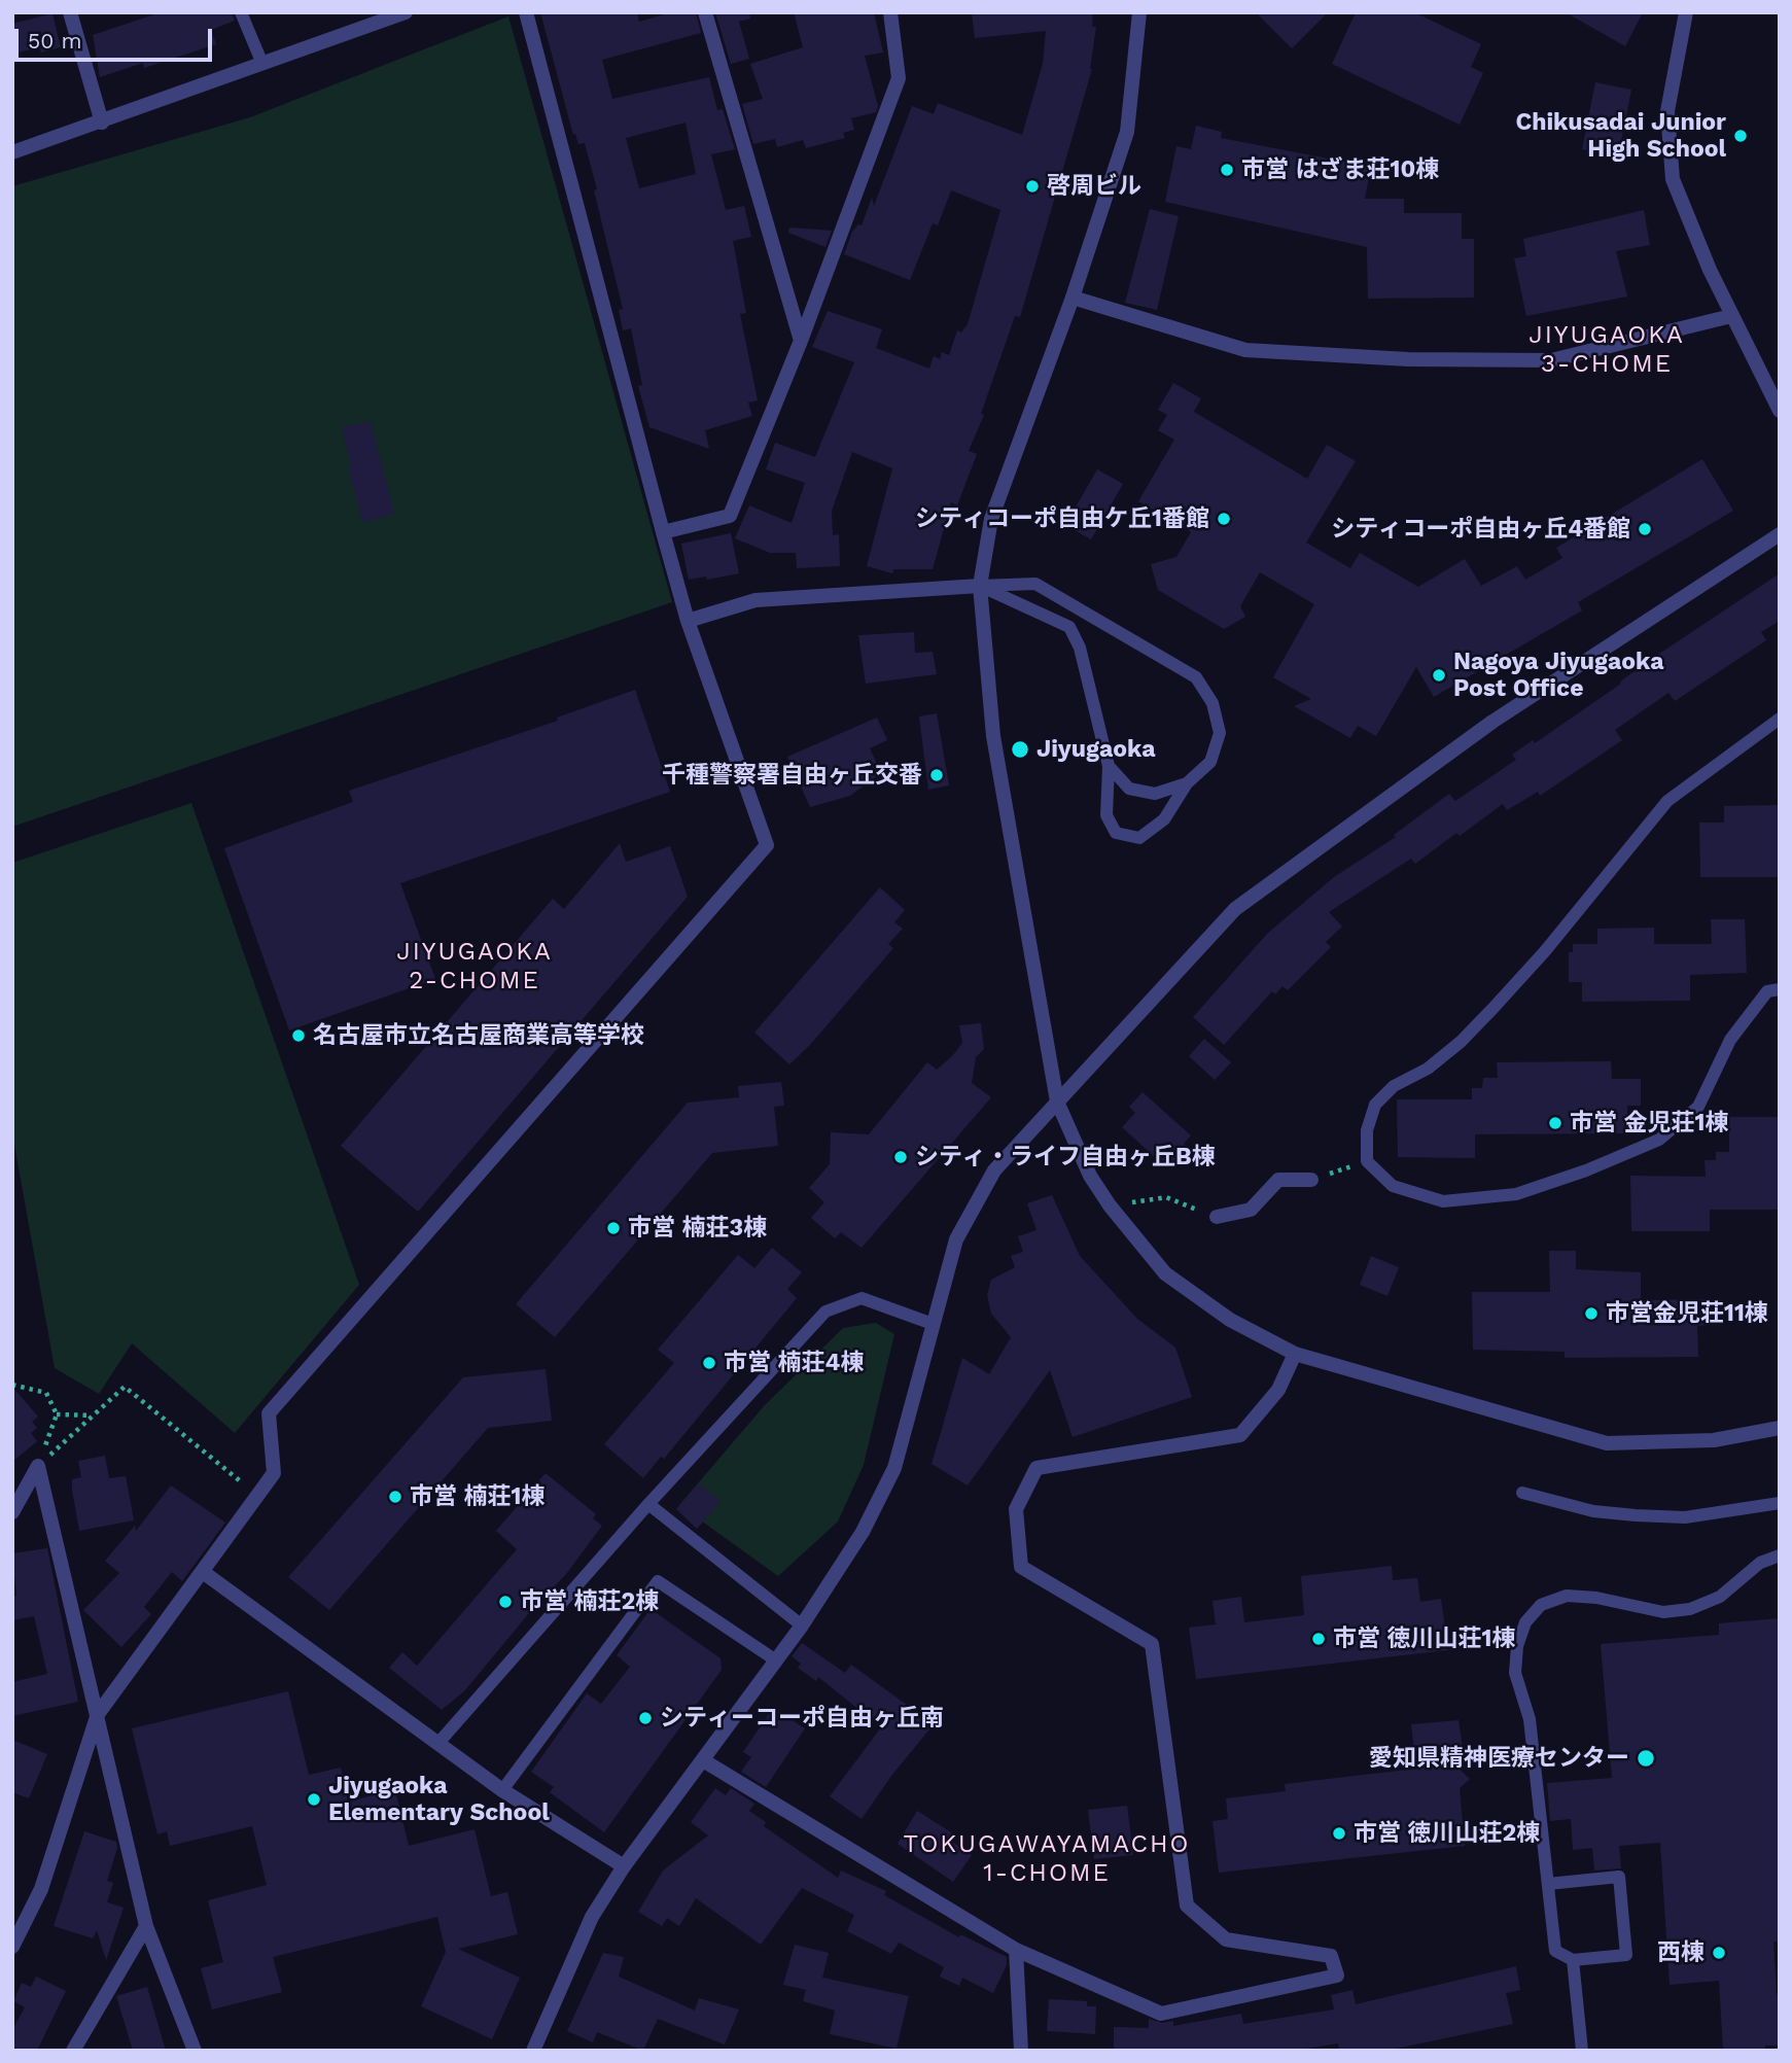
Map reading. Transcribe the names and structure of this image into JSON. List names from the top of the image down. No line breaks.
{"districts":["JIYUGAOKA 3-CHOME","JIYUGAOKA 2-CHOME","TOKUGAWAYAMACHO 1-CHOME"],"places":["Chikusadai Junior High School","市営 はざま荘10棟","啓周ビル","シティコーポ自由ケ丘1番館","シティコーポ自由ヶ丘4番館","Nagoya Jiyugaoka Post Office","Jiyugaoka","千種警察署自由ヶ丘交番","名古屋市立名古屋商業高等学校","市営 金児荘1棟","シティ・ライフ自由ヶ丘B棟","市営 楠荘3棟","市営金児荘11棟","市営 楠荘4棟","市営 楠荘1棟","市営 楠荘2棟","市営 徳川山荘1棟","シティーコーポ自由ヶ丘南","愛知県精神医療センター","Jiyugaoka Elementary School","市営 徳川山荘2棟","西棟"],"scale_bar":"50 m"}
